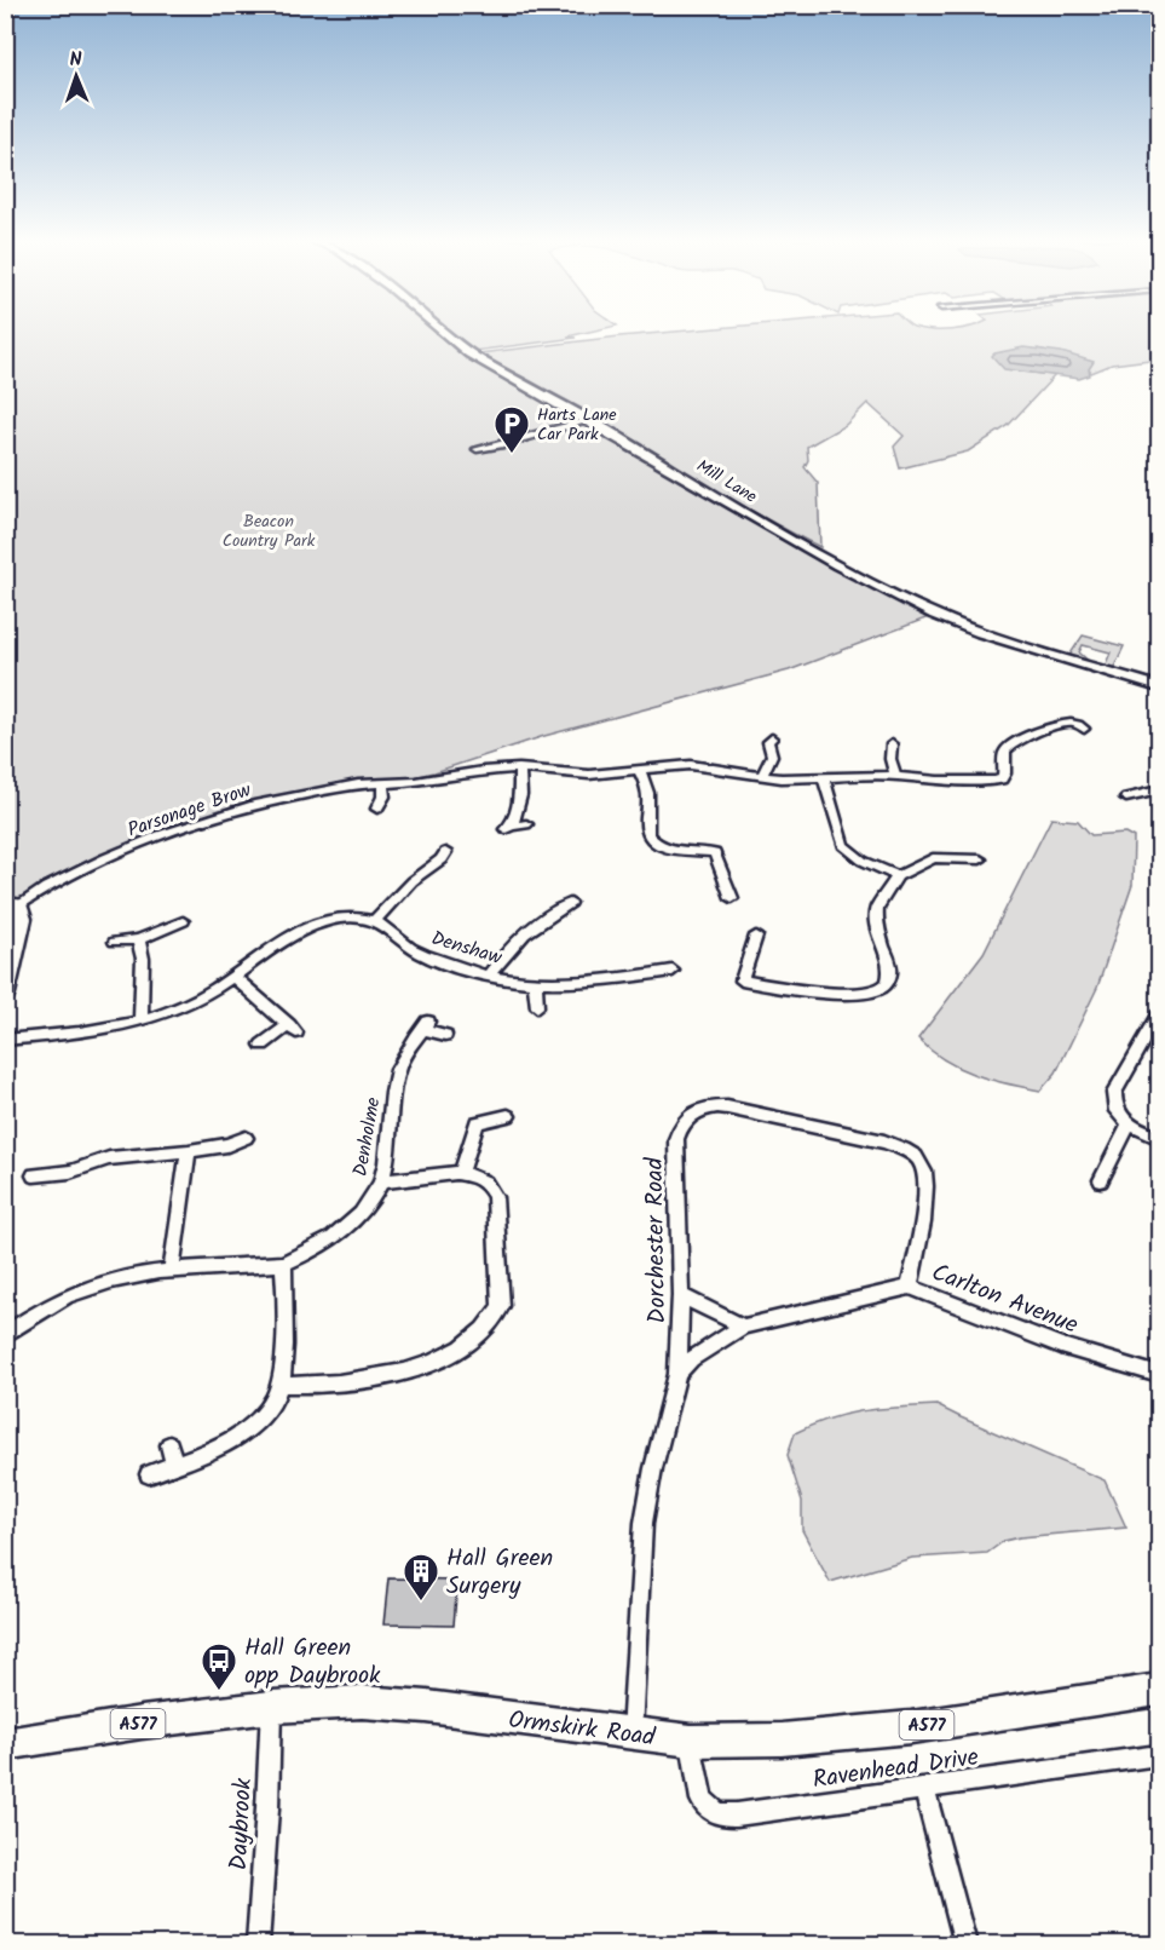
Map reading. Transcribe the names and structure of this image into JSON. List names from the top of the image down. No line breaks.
{"streets":{"main road":["A577","Ormskirk Road"],"street":["Mill Lane","Parsonage Brow","Denshaw","Denholme","Dorchester Road","Carlton Avenue","Ravenhead Drive","Daybrook"]},"crossings":[["Dorchester Road","Carlton Avenue"],["Dorchester Road","Ormskirk Road"],["Ormskirk Road","Ravenhead Drive"],["Ormskirk Road","Daybrook"]],"parks":["Beacon Country Park"],"places":{"parking":["Harts Lane Car Park"],"building":["Hall Green Surgery"],"bus stop":["Hall Green opp Daybrook"]},"north":"top"}
